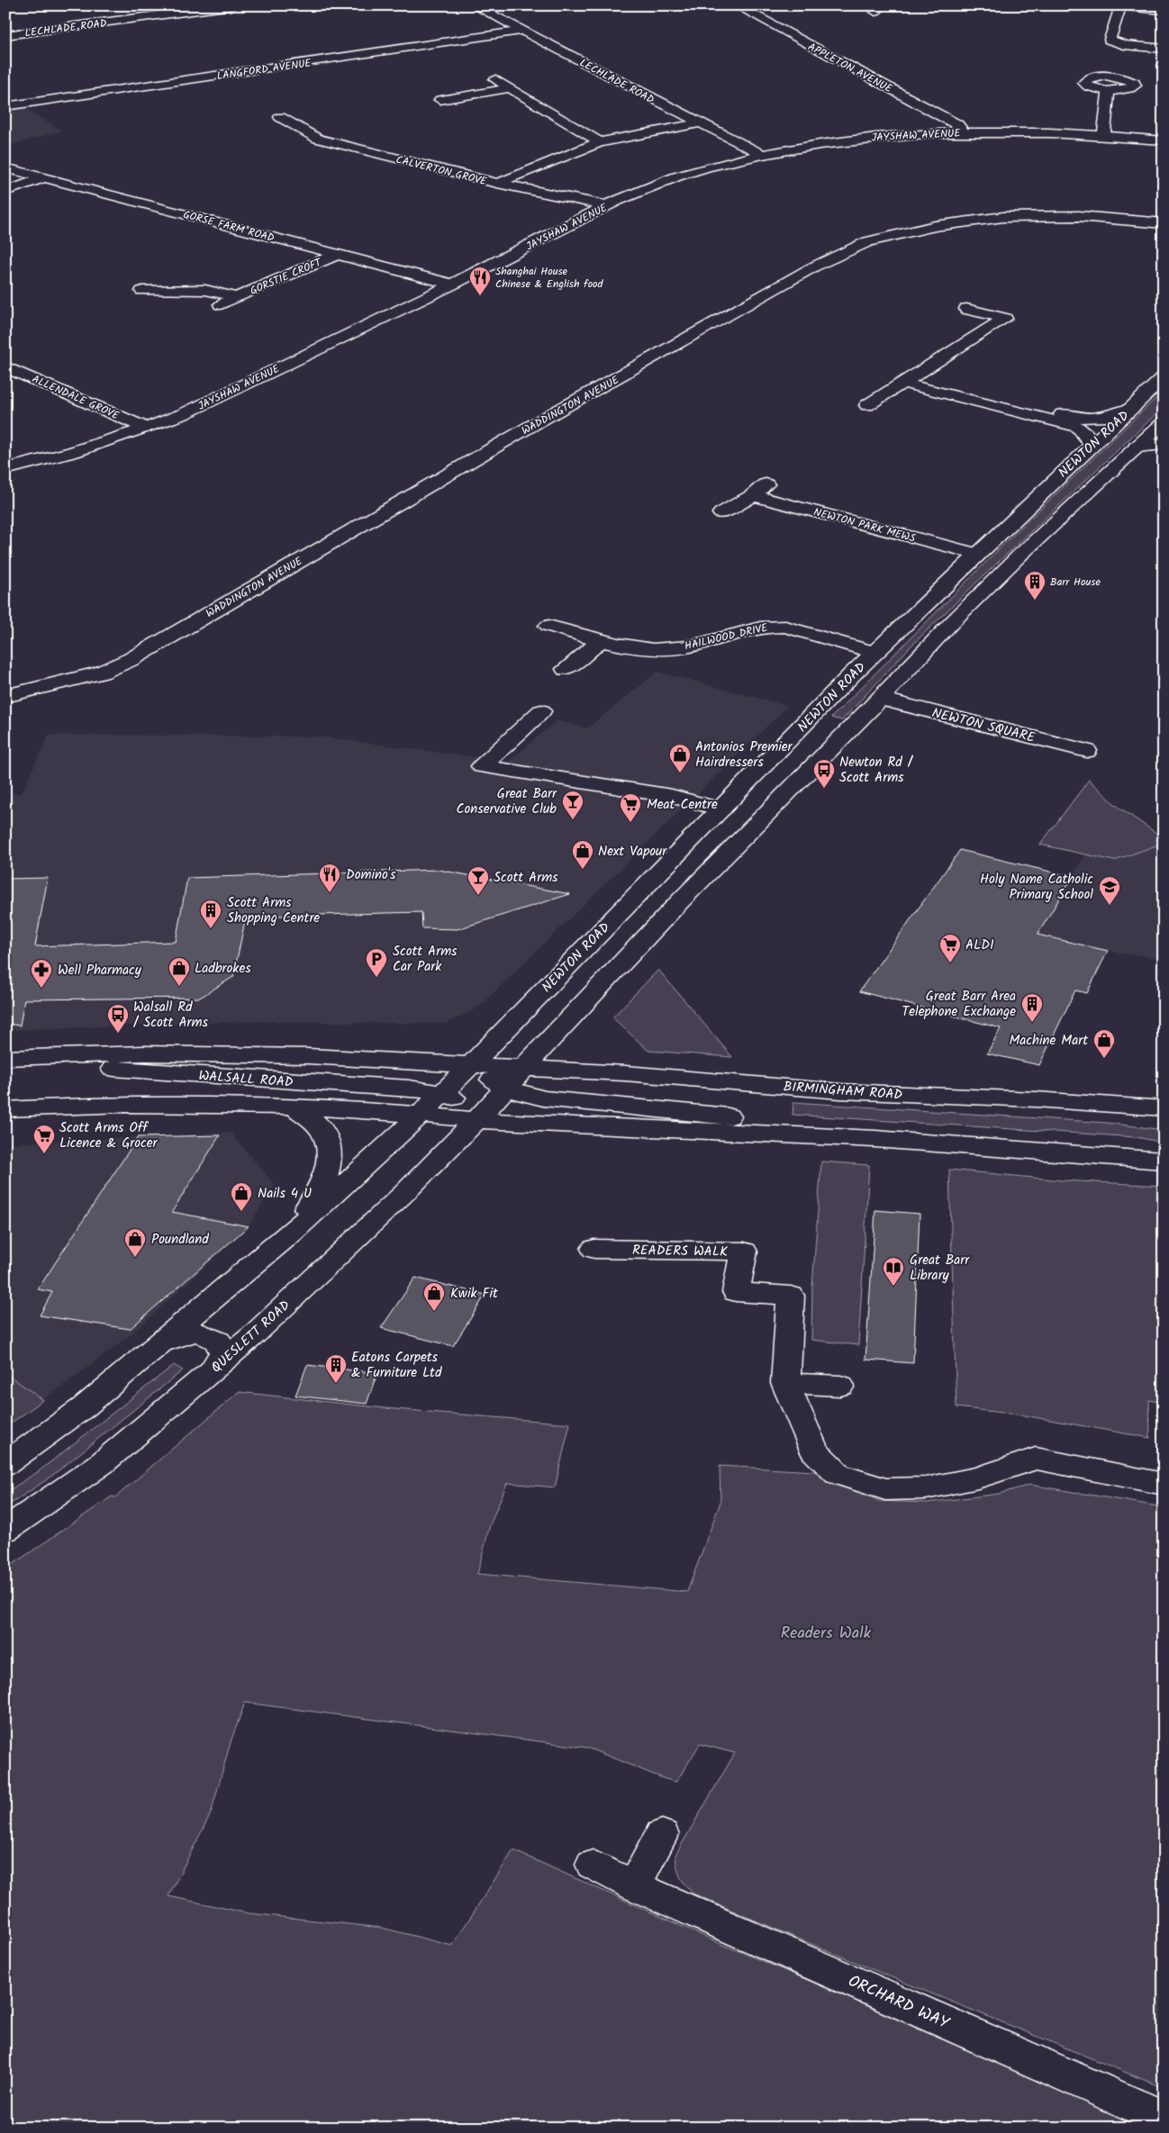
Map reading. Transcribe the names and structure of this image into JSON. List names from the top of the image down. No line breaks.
{"streets":{"main road":["LECHLADE ROAD","APPLETON AVENUE","LANGFORD AVENUE","JAYSHAW AVENUE","CALVERTON GROVE","GORSE FARM ROAD","GORSTIE CROFT","ALLENDALE GROVE","WADDINGTON AVENUE","NEWTON ROAD","NEWTON PARK MEWS","HAILWOOD DRIVE","NEWTON SQUARE","WALSALL ROAD","BIRMINGHAM ROAD","READERS WALK","QUESLETT ROAD","ORCHARD WAY"]},"crossings":[["LECHLADE ROAD","LANGFORD AVENUE"],["LECHLADE ROAD","JAYSHAW AVENUE"],["APPLETON AVENUE","JAYSHAW AVENUE"],["JAYSHAW AVENUE","CALVERTON GROVE"],["JAYSHAW AVENUE","GORSE FARM ROAD"],["JAYSHAW AVENUE","ALLENDALE GROVE"],["GORSE FARM ROAD","GORSTIE CROFT"],["NEWTON ROAD","NEWTON PARK MEWS"],["NEWTON ROAD","HAILWOOD DRIVE"],["NEWTON ROAD","WALSALL ROAD"],["WALSALL ROAD","BIRMINGHAM ROAD"],["WALSALL ROAD","QUESLETT ROAD"],["BIRMINGHAM ROAD","QUESLETT ROAD"]],"parks":["Readers Walk"],"places":{"restaurant":["Shanghai House Chinese & English food","Domino's"],"building":["Barr House","Scott Arms Shopping Centre","Great Barr Area Telephone Exchange","Eatons Carpets & Furniture Ltd"],"shop":["Antonios Premier Hairdressers","Next Vapour","Ladbrokes","Machine Mart","Nails 4 U","Poundland","Kwik Fit"],"bus stop":["Newton Rd / Scott Arms","Walsall Rd / Scott Arms"],"bar":["Great Barr Conservative Club","Scott Arms"],"supermarket":["Meat Centre","ALDI","Scott Arms Off Licence & Grocer"],"school or university":["Holy Name Catholic Primary School"],"parking":["Scott Arms Car Park"],"pharmacy":["Well Pharmacy"],"library":["Great Barr Library"]}}
